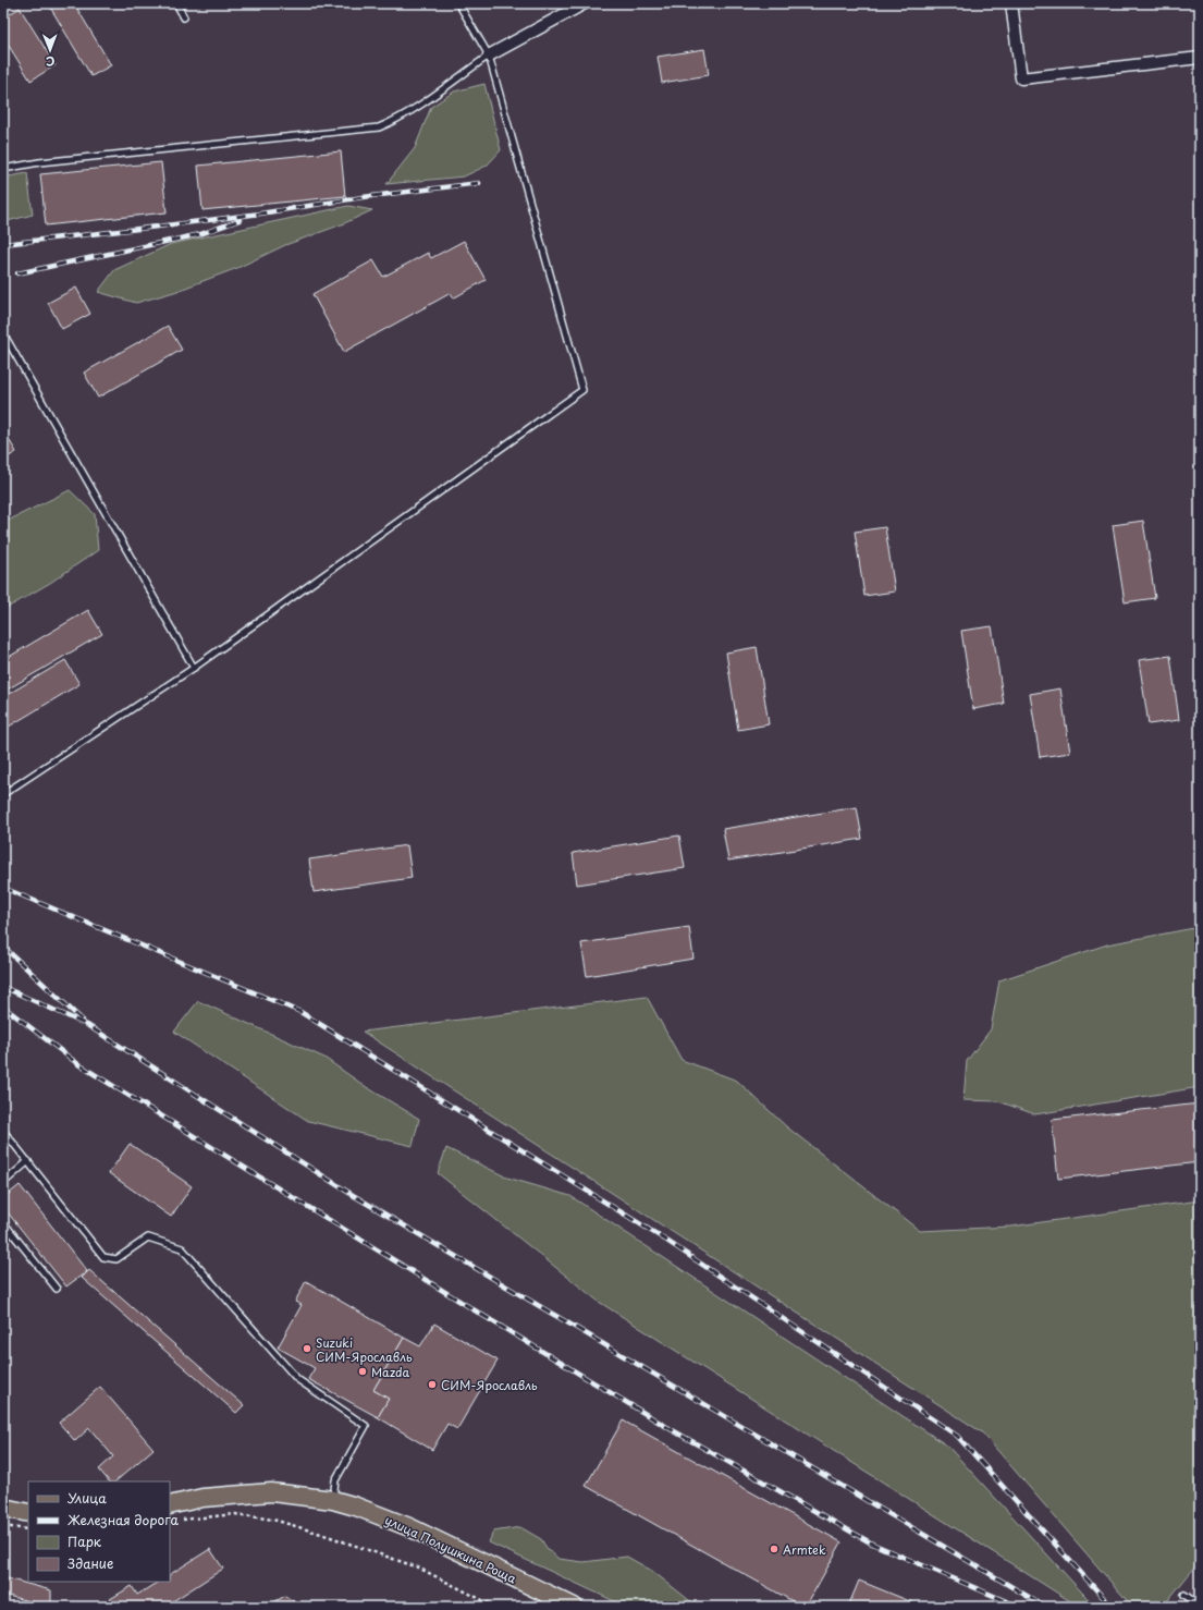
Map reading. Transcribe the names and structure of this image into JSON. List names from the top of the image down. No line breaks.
{"streets":{"main road":["улица Полушкина Роща"]},"places":["Suzuki СИМ-Ярославль","Mazda","СИМ-Ярославль","Armtek"],"legend":["Улица","Железная дорога","Парк","Здание"],"north":"bottom"}
